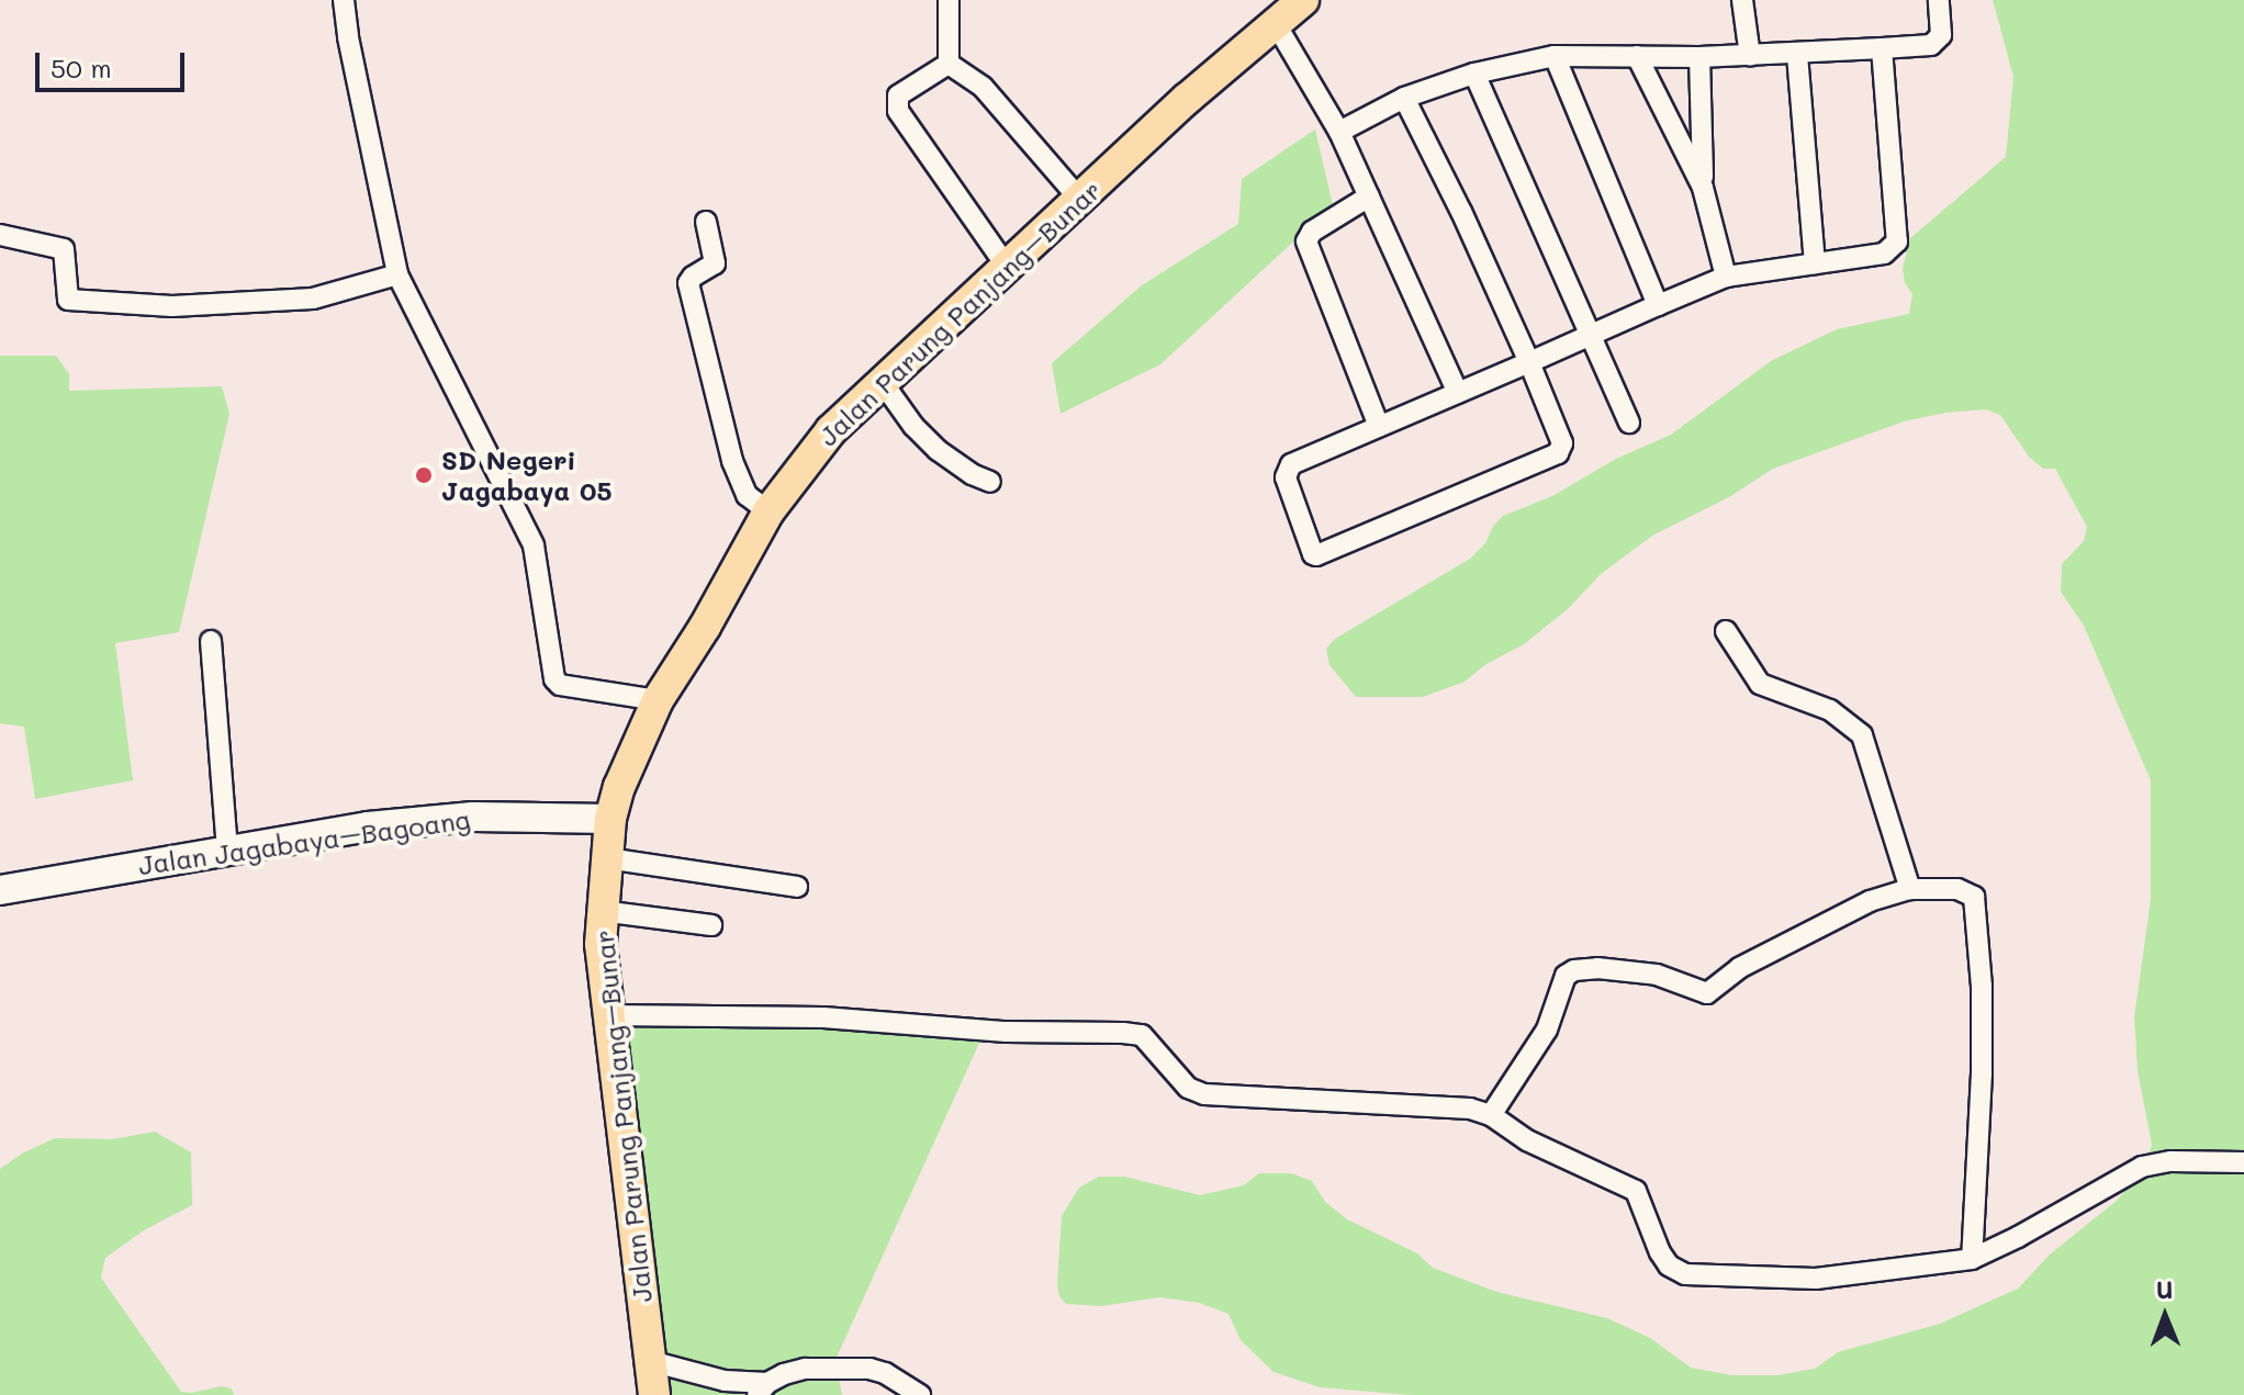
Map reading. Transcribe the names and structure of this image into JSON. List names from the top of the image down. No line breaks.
{"streets":{"main road":["Jalan Parung Panjang–Bunar"],"street":["Jalan Jagabaya–Bagoang"]},"crossings":[["Jalan Parung Panjang–Bunar","Jalan Jagabaya–Bagoang"]],"places":["SD Negeri Jagabaya 05"],"scale_bar":"50 m","north":"top"}
